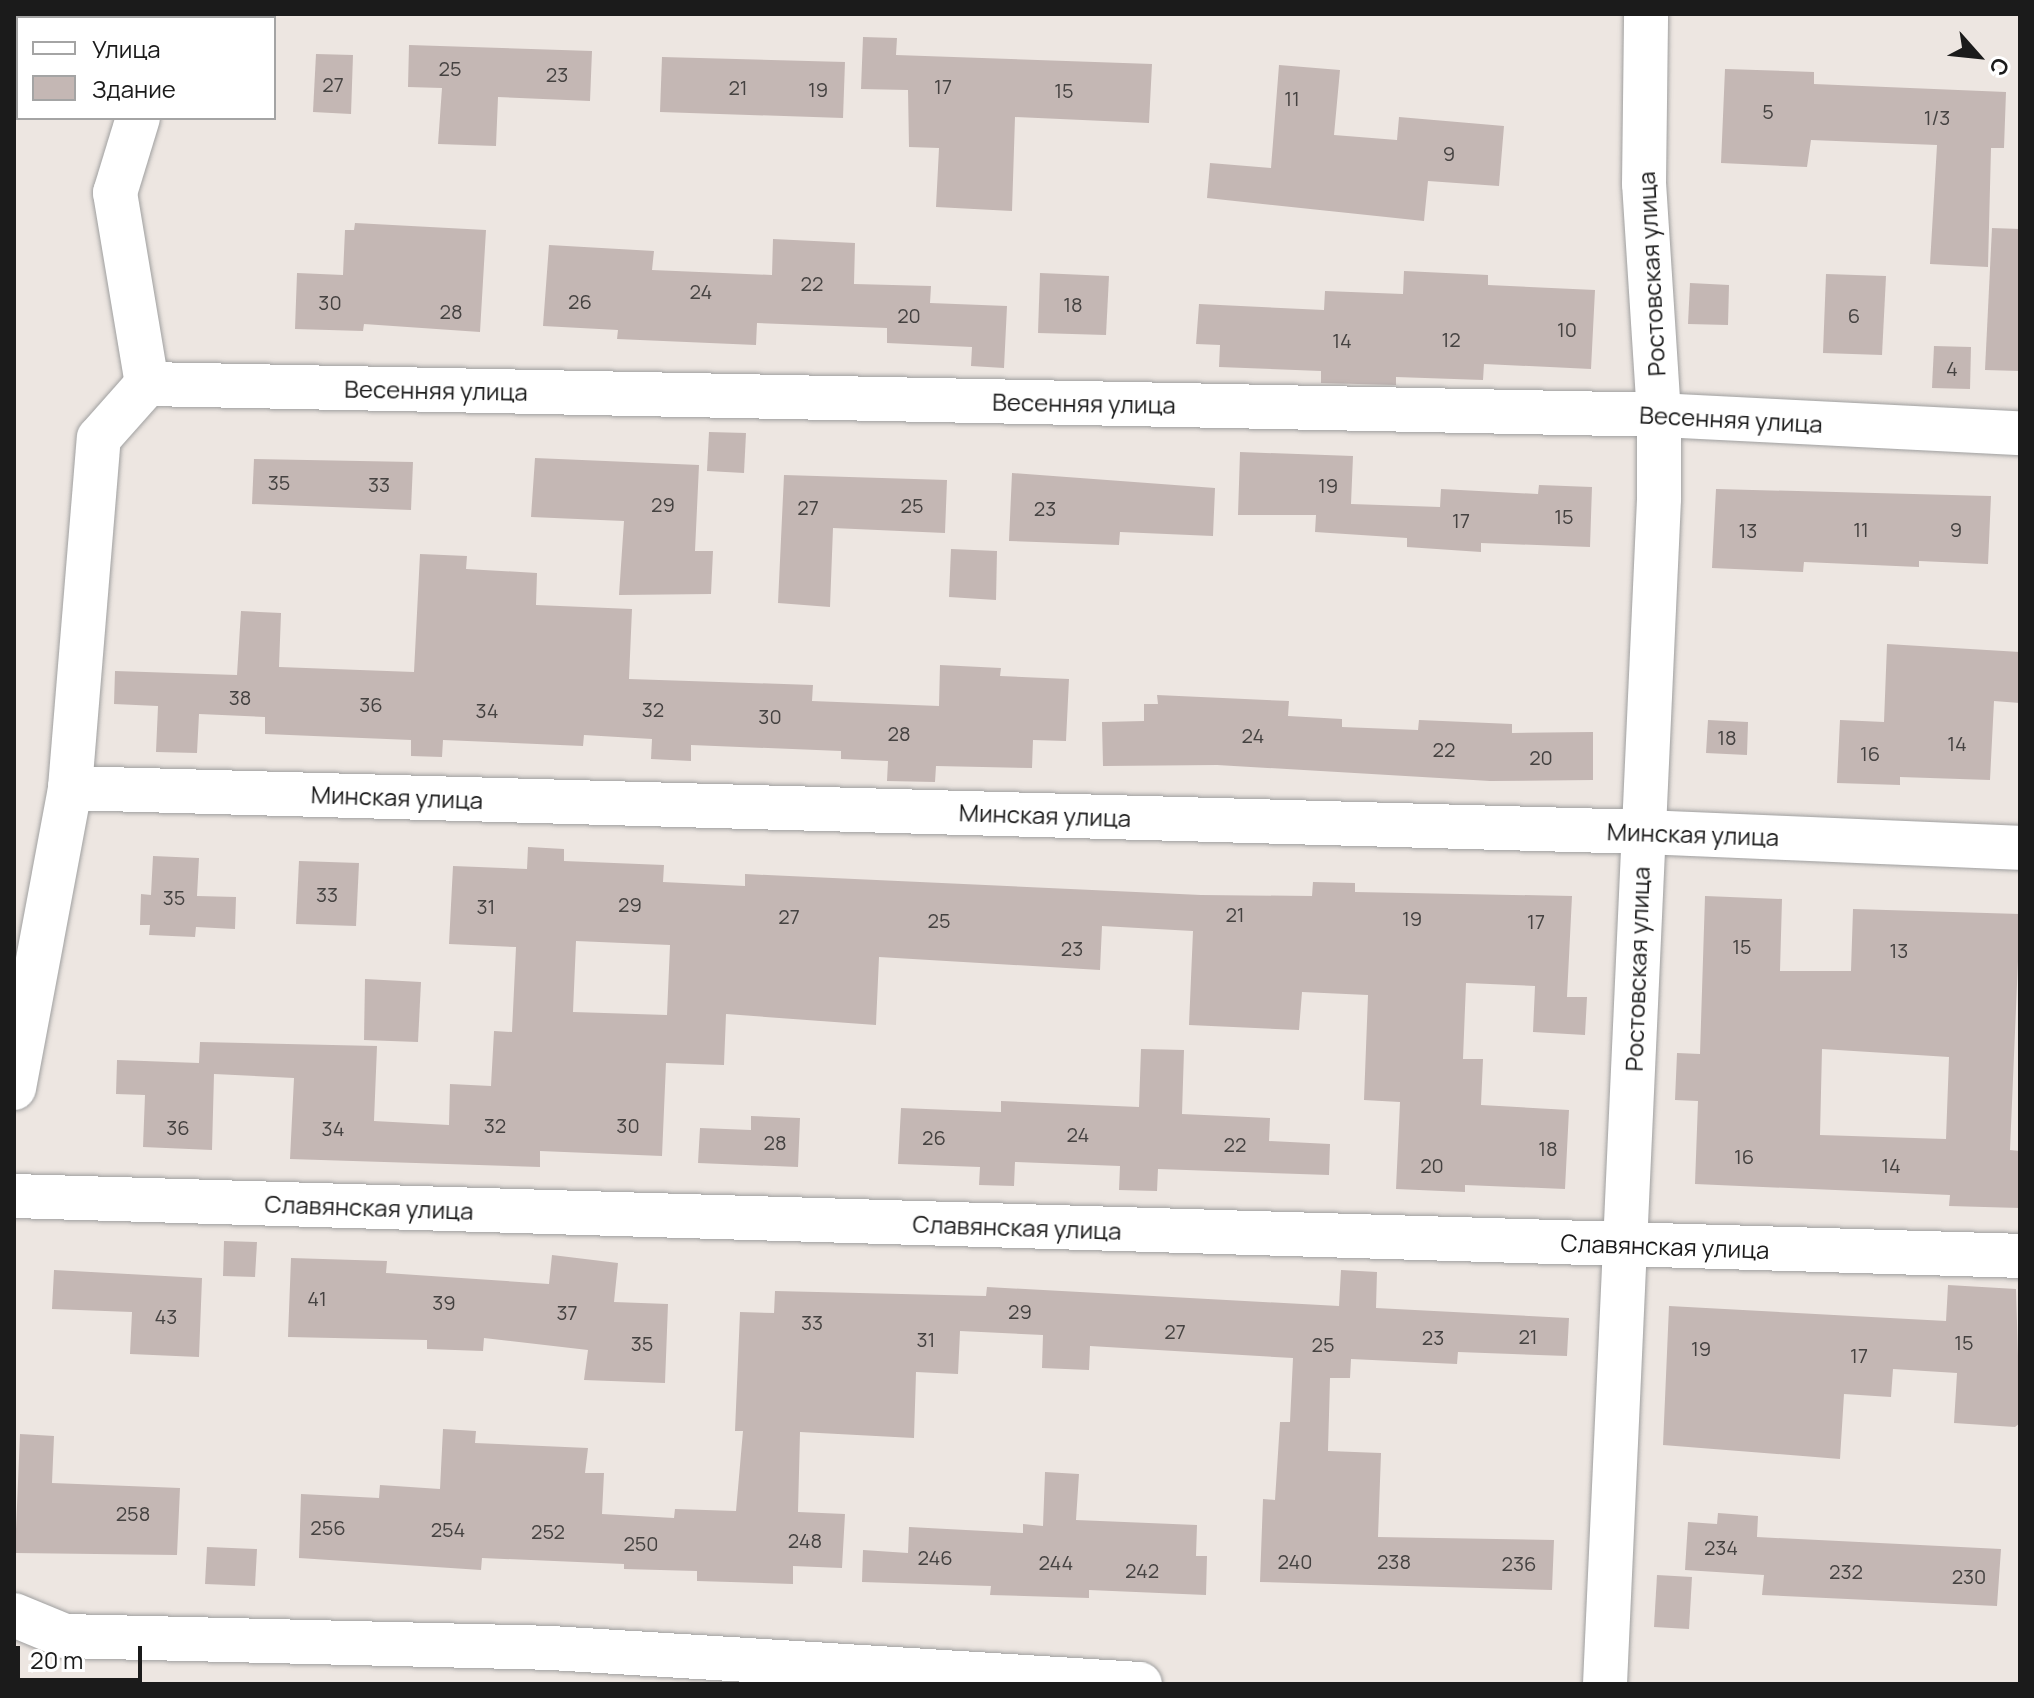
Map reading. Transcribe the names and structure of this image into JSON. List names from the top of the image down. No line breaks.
{"streets":{"street":["Ростовская улица","Весенняя улица","Минская улица","Славянская улица"]},"crossings":[["Ростовская улица","Весенняя улица"],["Ростовская улица","Минская улица"],["Ростовская улица","Славянская улица"]],"house_numbers":["25","23","27","17","21","19","15","11","5","1/3","9","22","24","26","30","18","28","20","6","10","12","14","4","35","33","19","29","25","27","23","15","17","11","9","13","38","36","32","34","30","28","24","18","14","22","16","20","33","35","29","31","21","27","19","25","17","15","23","13","32","30","36","34","24","26","28","22","18","16","20","14","41","39","29","37","43","33","27","21","23","31","15","35","25","19","17","258","256","254","252","248","250","234","246","240","238","244","236","242","232","230"],"legend":["Улица","Здание"],"scale_bar":"20 m","north":"bottom right"}
